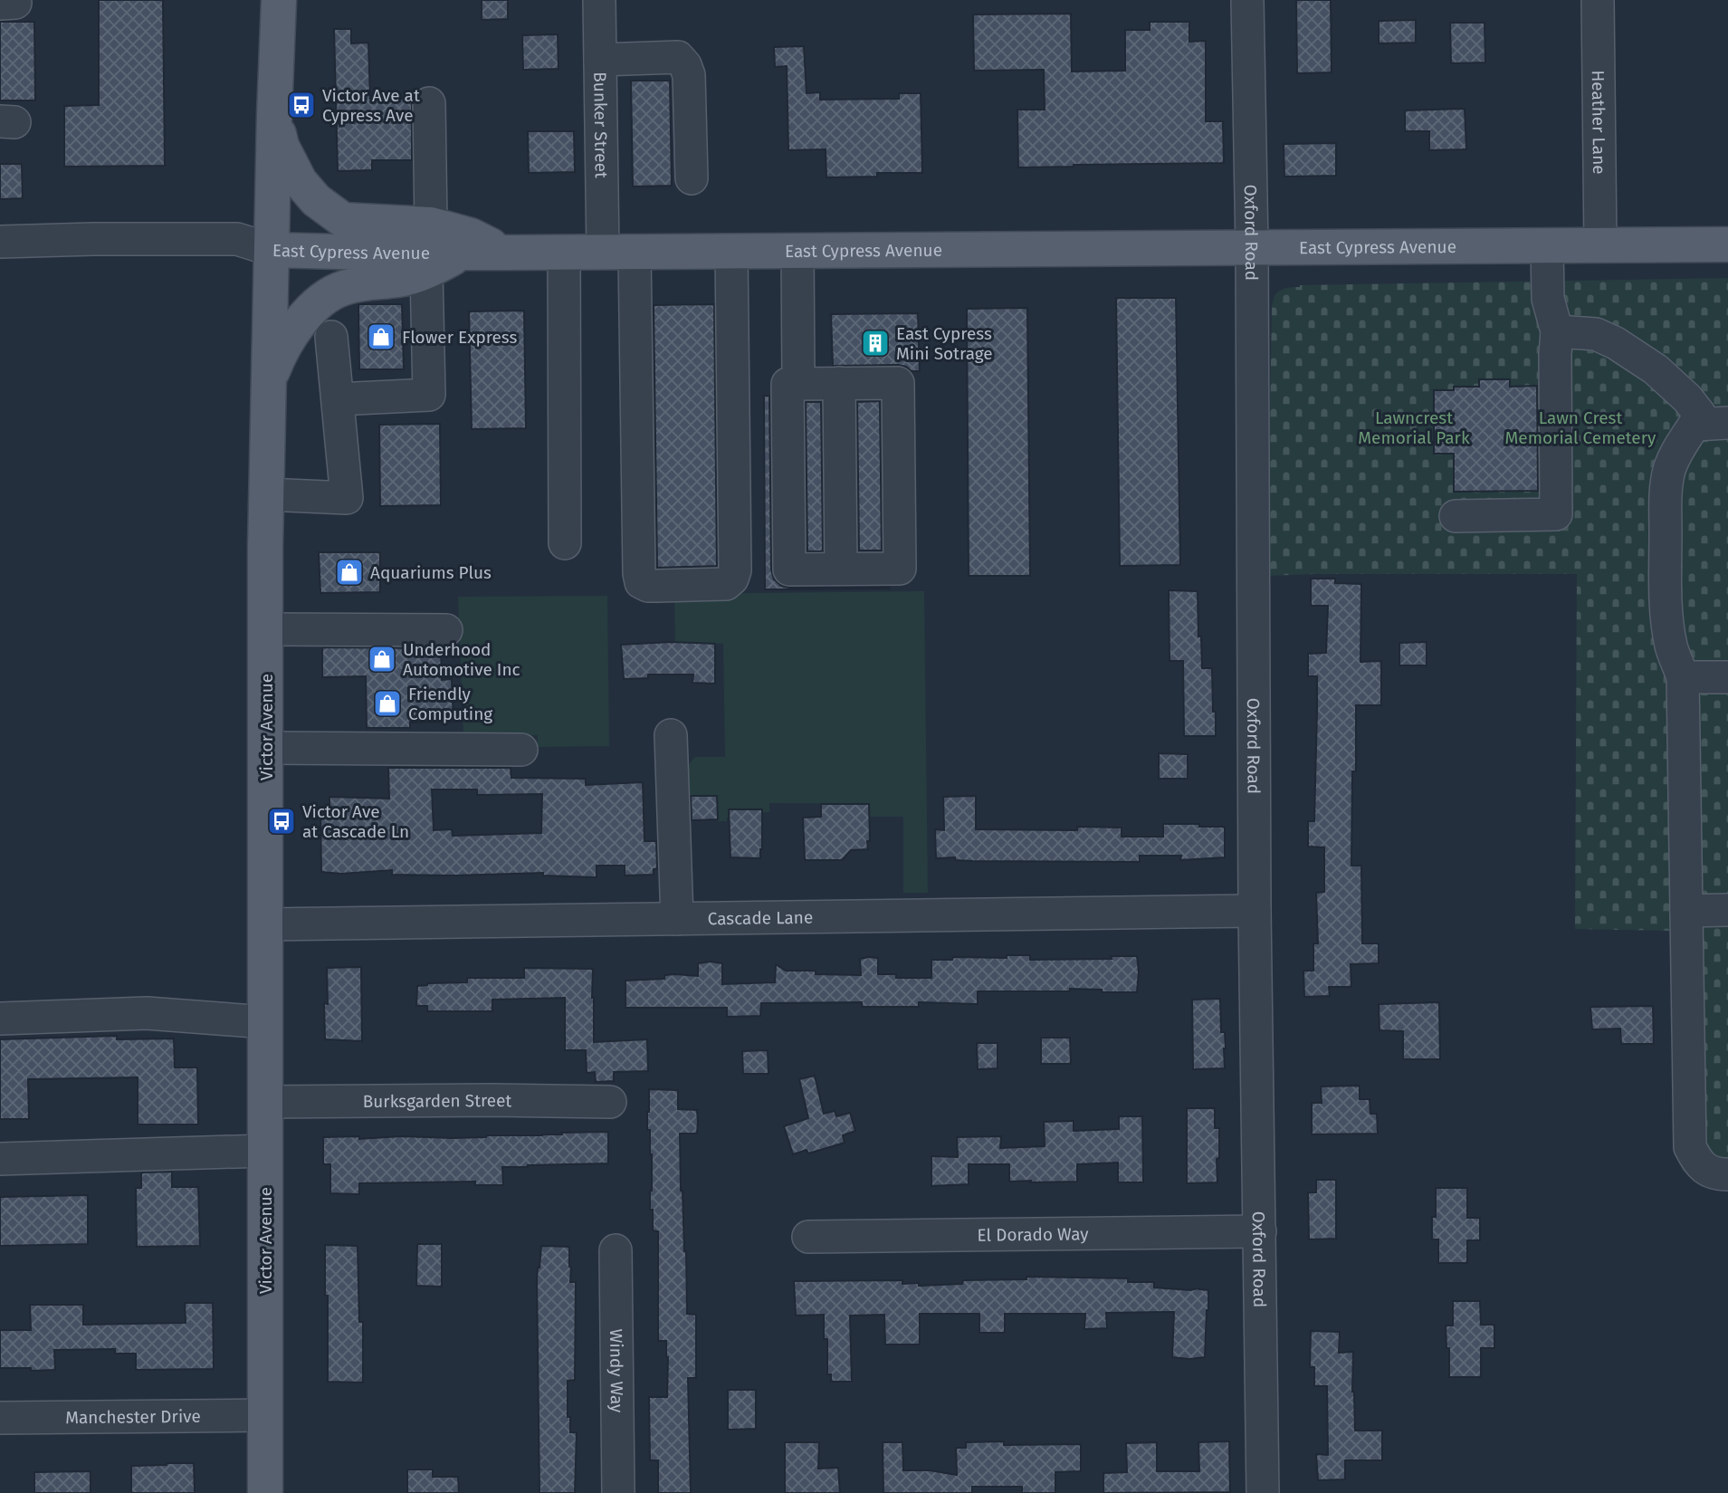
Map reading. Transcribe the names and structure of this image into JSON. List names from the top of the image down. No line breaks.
{"streets":{"main road":["East Cypress Avenue","Victor Avenue"],"street":["Heather Lane","Bunker Street","Oxford Road","Cascade Lane","Burksgarden Street","El Dorado Way","Windy Way","Manchester Drive"]},"crossings":[["Heather Lane","East Cypress Avenue"],["Bunker Street","East Cypress Avenue"],["Oxford Road","East Cypress Avenue"],["Oxford Road","Cascade Lane"],["Oxford Road","El Dorado Way"],["East Cypress Avenue","Victor Avenue"],["Victor Avenue","Cascade Lane"],["Victor Avenue","Burksgarden Street"],["Victor Avenue","Manchester Drive"]],"parks":["Lawncrest Memorial Park","Lawn Crest Memorial Cemetery"],"places":{"bus stop":["Victor Ave at Cypress Ave","Victor Ave at Cascade Ln"],"shop":["Flower Express","Aquariums Plus","Underhood Automotive Inc","Friendly Computing"],"building":["East Cypress Mini Sotrage"]}}
